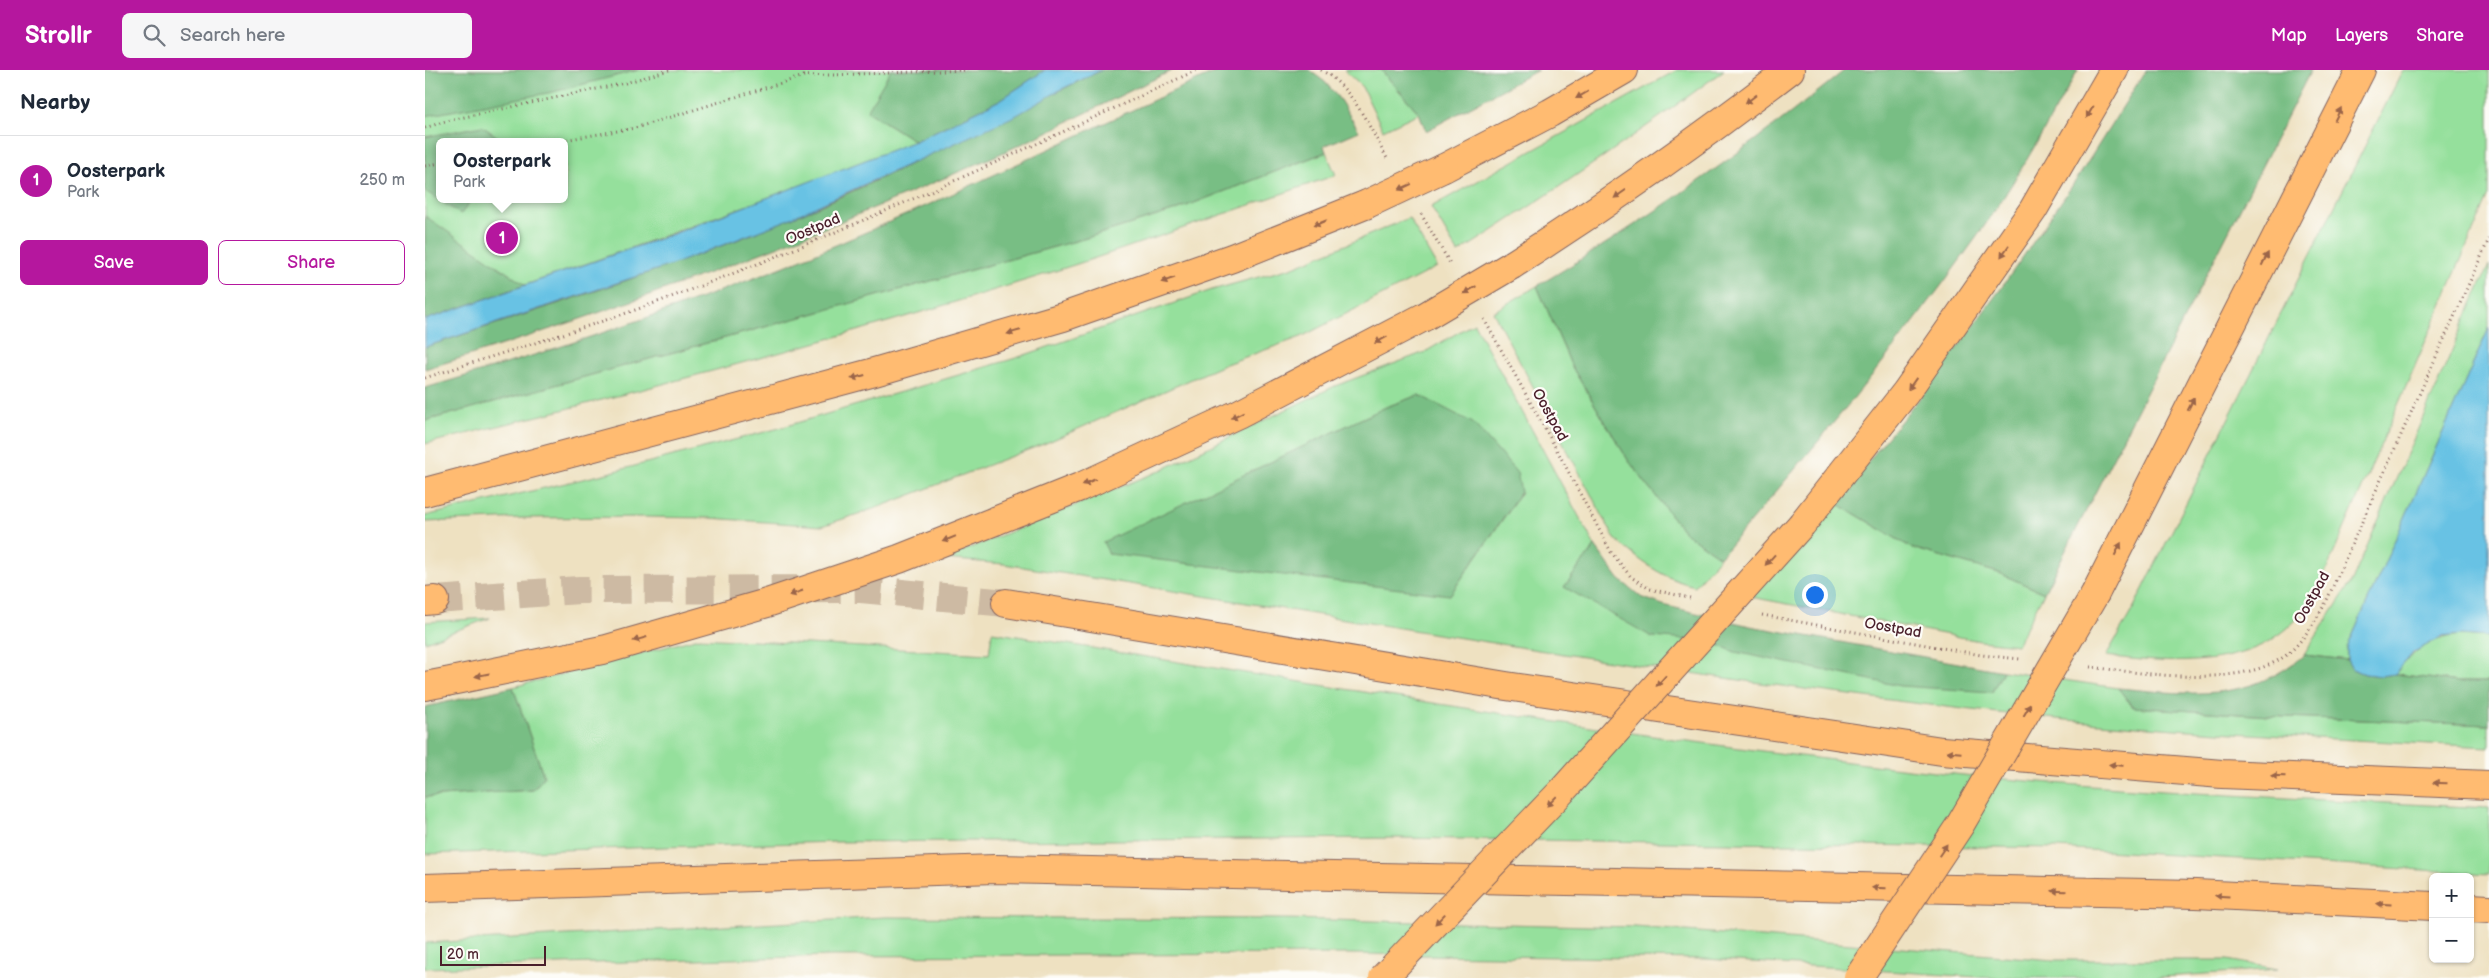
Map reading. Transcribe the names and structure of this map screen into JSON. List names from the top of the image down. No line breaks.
{"streets":{"path":["Oostpad"]},"scale_bar":"20 m","page":{"header":"Strollr","search":"Search here","nav":["Map","Layers","Share"],"heading":"Nearby","list":[{"mark":"1","name":"Oosterpark","note":"Park","value":"250 m"}],"popup":["Oosterpark","Park"],"pins":"1","buttons":["Save","Share"],"map_buttons":["+","−"],"scale":"20 m"}}
